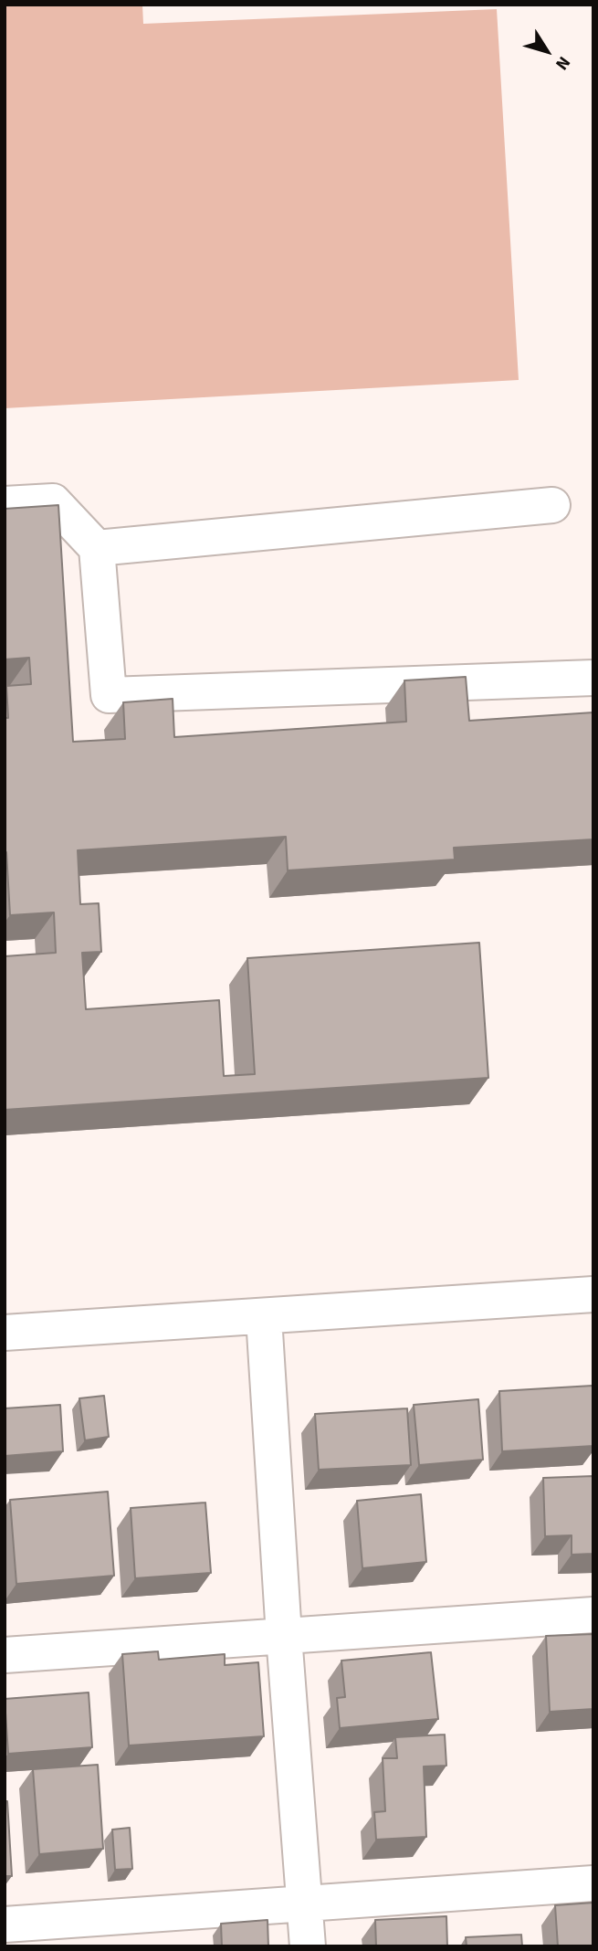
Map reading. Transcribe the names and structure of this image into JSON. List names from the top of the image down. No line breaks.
{"north":"bottom right"}
